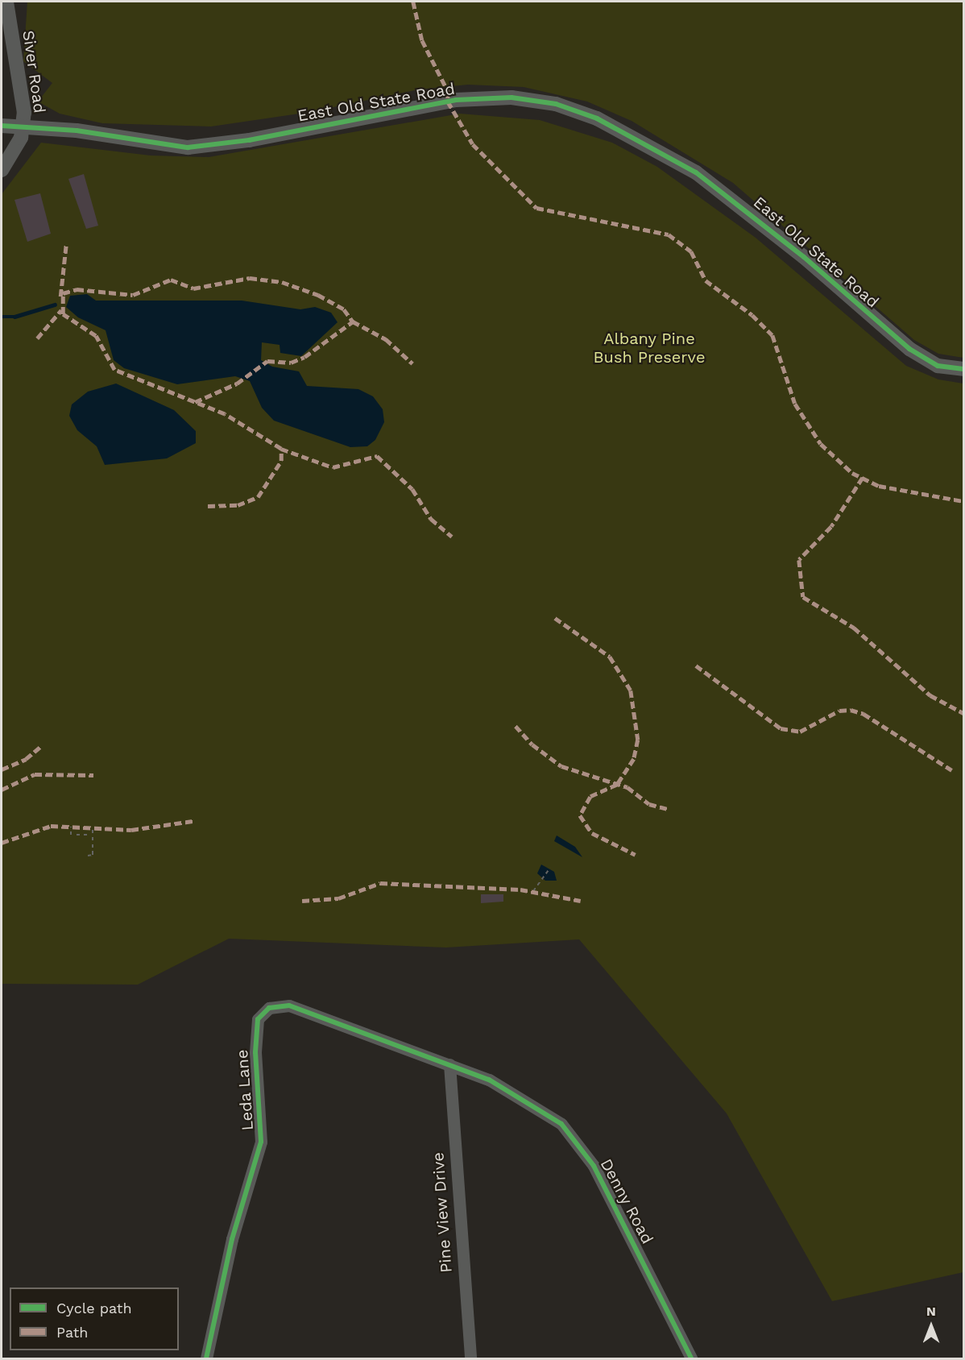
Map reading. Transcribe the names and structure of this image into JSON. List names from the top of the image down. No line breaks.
{"streets":{"street":["Siver Road","East Old State Road","Leda Lane","Denny Road","Pine View Drive"]},"crossings":[["Siver Road","East Old State Road"],["Leda Lane","Denny Road"],["Leda Lane","Pine View Drive"],["Denny Road","Pine View Drive"]],"parks":["Albany Pine Bush Preserve"],"legend":["Cycle path","Path"],"north":"top"}
